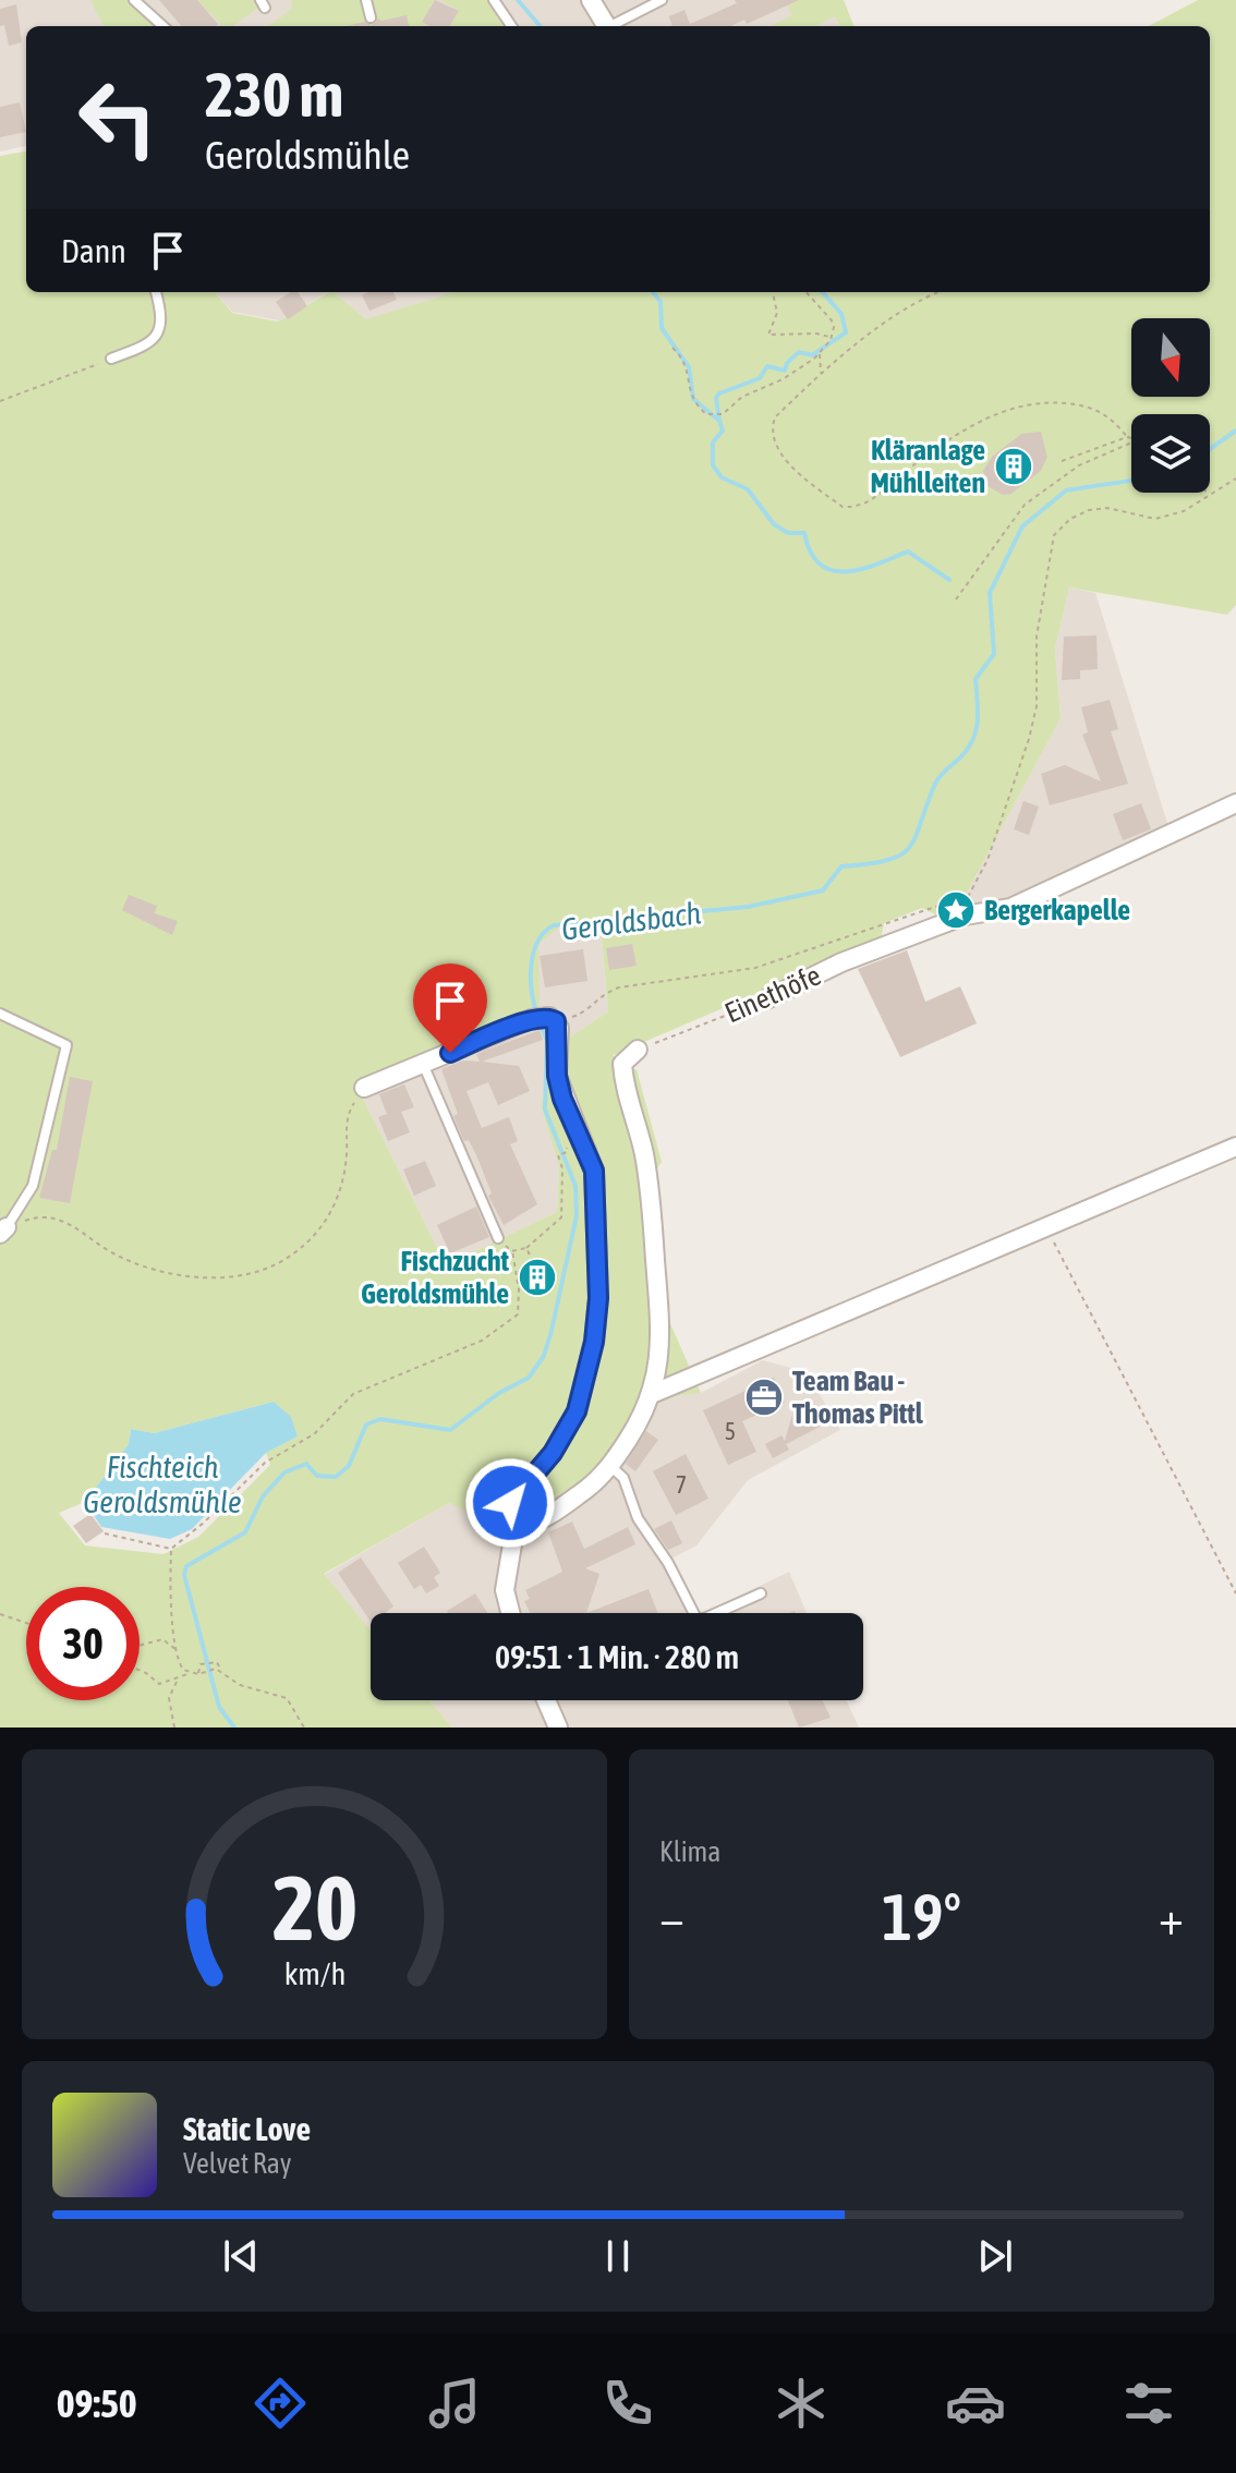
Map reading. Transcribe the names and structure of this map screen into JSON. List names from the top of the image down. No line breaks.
{"streets":{"street":["Einethöfe"]},"water":["Geroldsbach","Fischteich Geroldsmühle"],"places":{"building":["Kläranlage Mühlleiten","Fischzucht Geroldsmühle"],"place":["Bergerkapelle"],"office":["Team Bau - Thomas Pittl"]},"house_numbers":["5","7"],"north":"bottom","page":{"turn":["230 m","Geroldsmühle"],"then":"Dann","limit":"30","trip":"09:51 · 1 Min. · 280 m","tile":"Klima","heat":["−","19°","+"],"song":["Static Love","Velvet Ray"],"tabs":"09:50","gauge":["20","km/h"]}}
